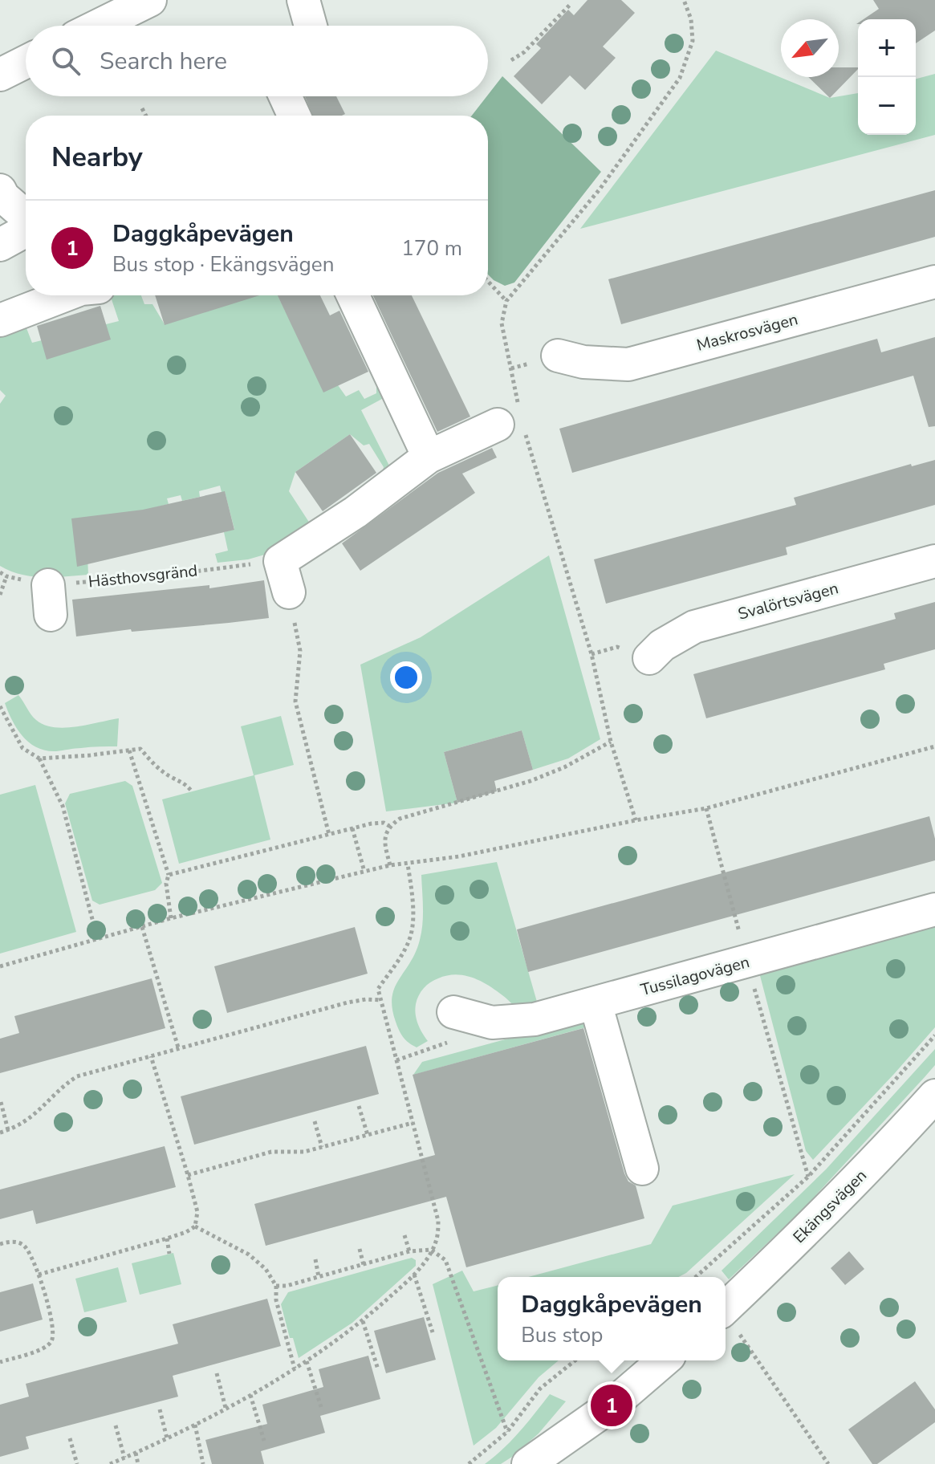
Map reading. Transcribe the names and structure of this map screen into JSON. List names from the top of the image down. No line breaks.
{"streets":{"street":["Maskrosvägen","Svalörtsvägen","Tussilagovägen","Ekängsvägen"],"path":["Hästhovsgränd"]},"north":"bottom left","page":{"map_buttons":["+","−"],"search":"Search here","heading":"Nearby","list":[{"mark":"1","name":"Daggkåpevägen","note":"Bus stop · Ekängsvägen","value":"170 m"}],"popup":["Daggkåpevägen","Bus stop"],"pins":"1"}}
